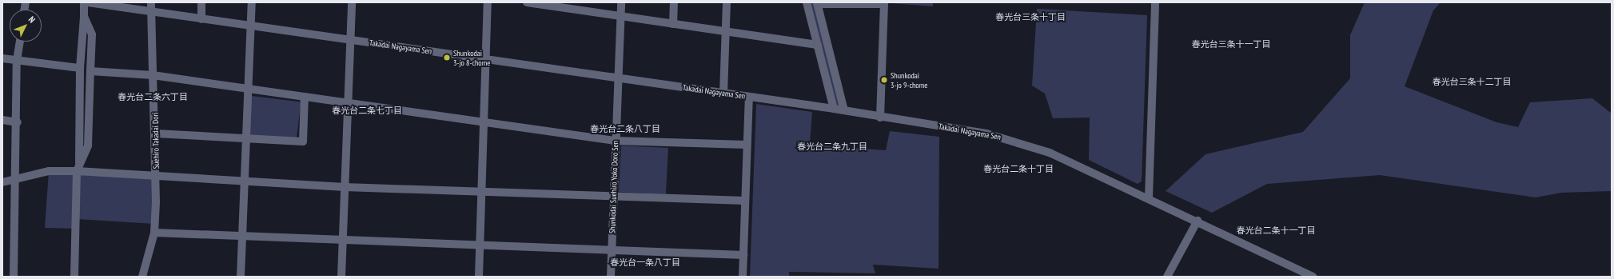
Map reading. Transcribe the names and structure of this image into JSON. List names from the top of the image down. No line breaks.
{"streets":{"street":["Takadai Nagayama Sen","Suehiro Takadai Dori","Shunkodai Suehiro Yoko Doro Sen"]},"crossings":[["Takadai Nagayama Sen","Suehiro Takadai Dori"],["Takadai Nagayama Sen","Shunkodai Suehiro Yoko Doro Sen"]],"districts":["春光台三条十丁目","春光台三条十一丁目","春光台三条十二丁目","春光台二条六丁目","春光台二条七丁目","春光台二条八丁目","春光台二条九丁目","春光台二条十丁目","春光台二条十一丁目","春光台一条八丁目"],"places":["Shunkodai 3-jo 8-chome","Shunkodai 3-jo 9-chome"],"north":"top right"}
